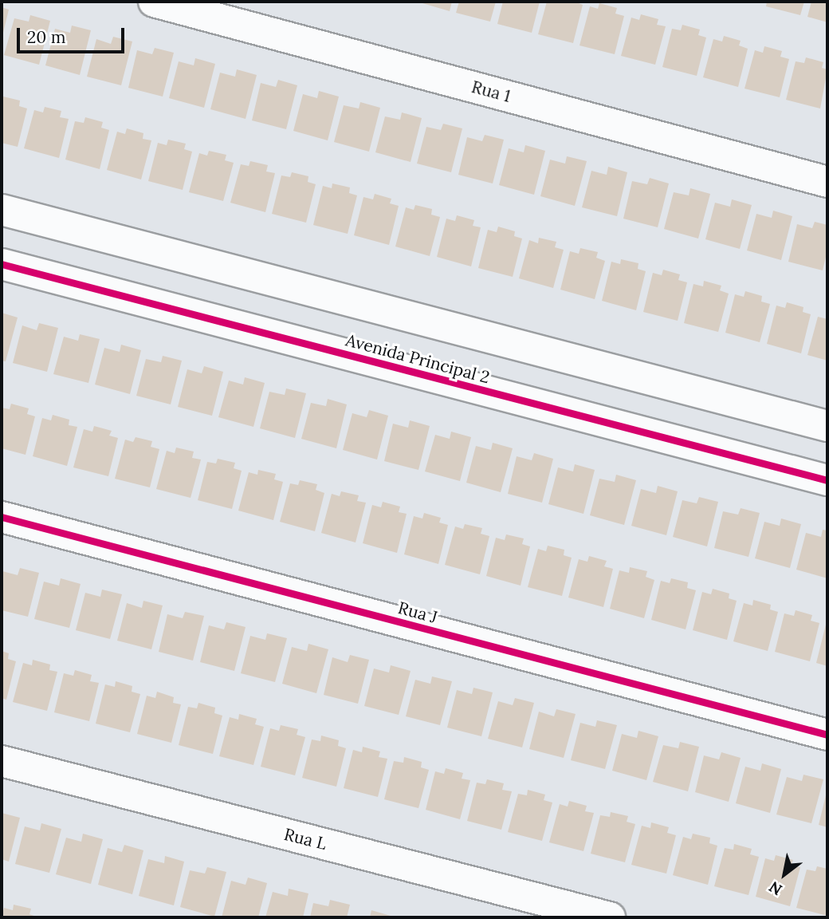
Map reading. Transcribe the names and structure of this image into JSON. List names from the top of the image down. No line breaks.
{"streets":{"street":["Rua 1","Avenida Principal 2","Rua J","Rua L"]},"scale_bar":"20 m","north":"bottom left"}
